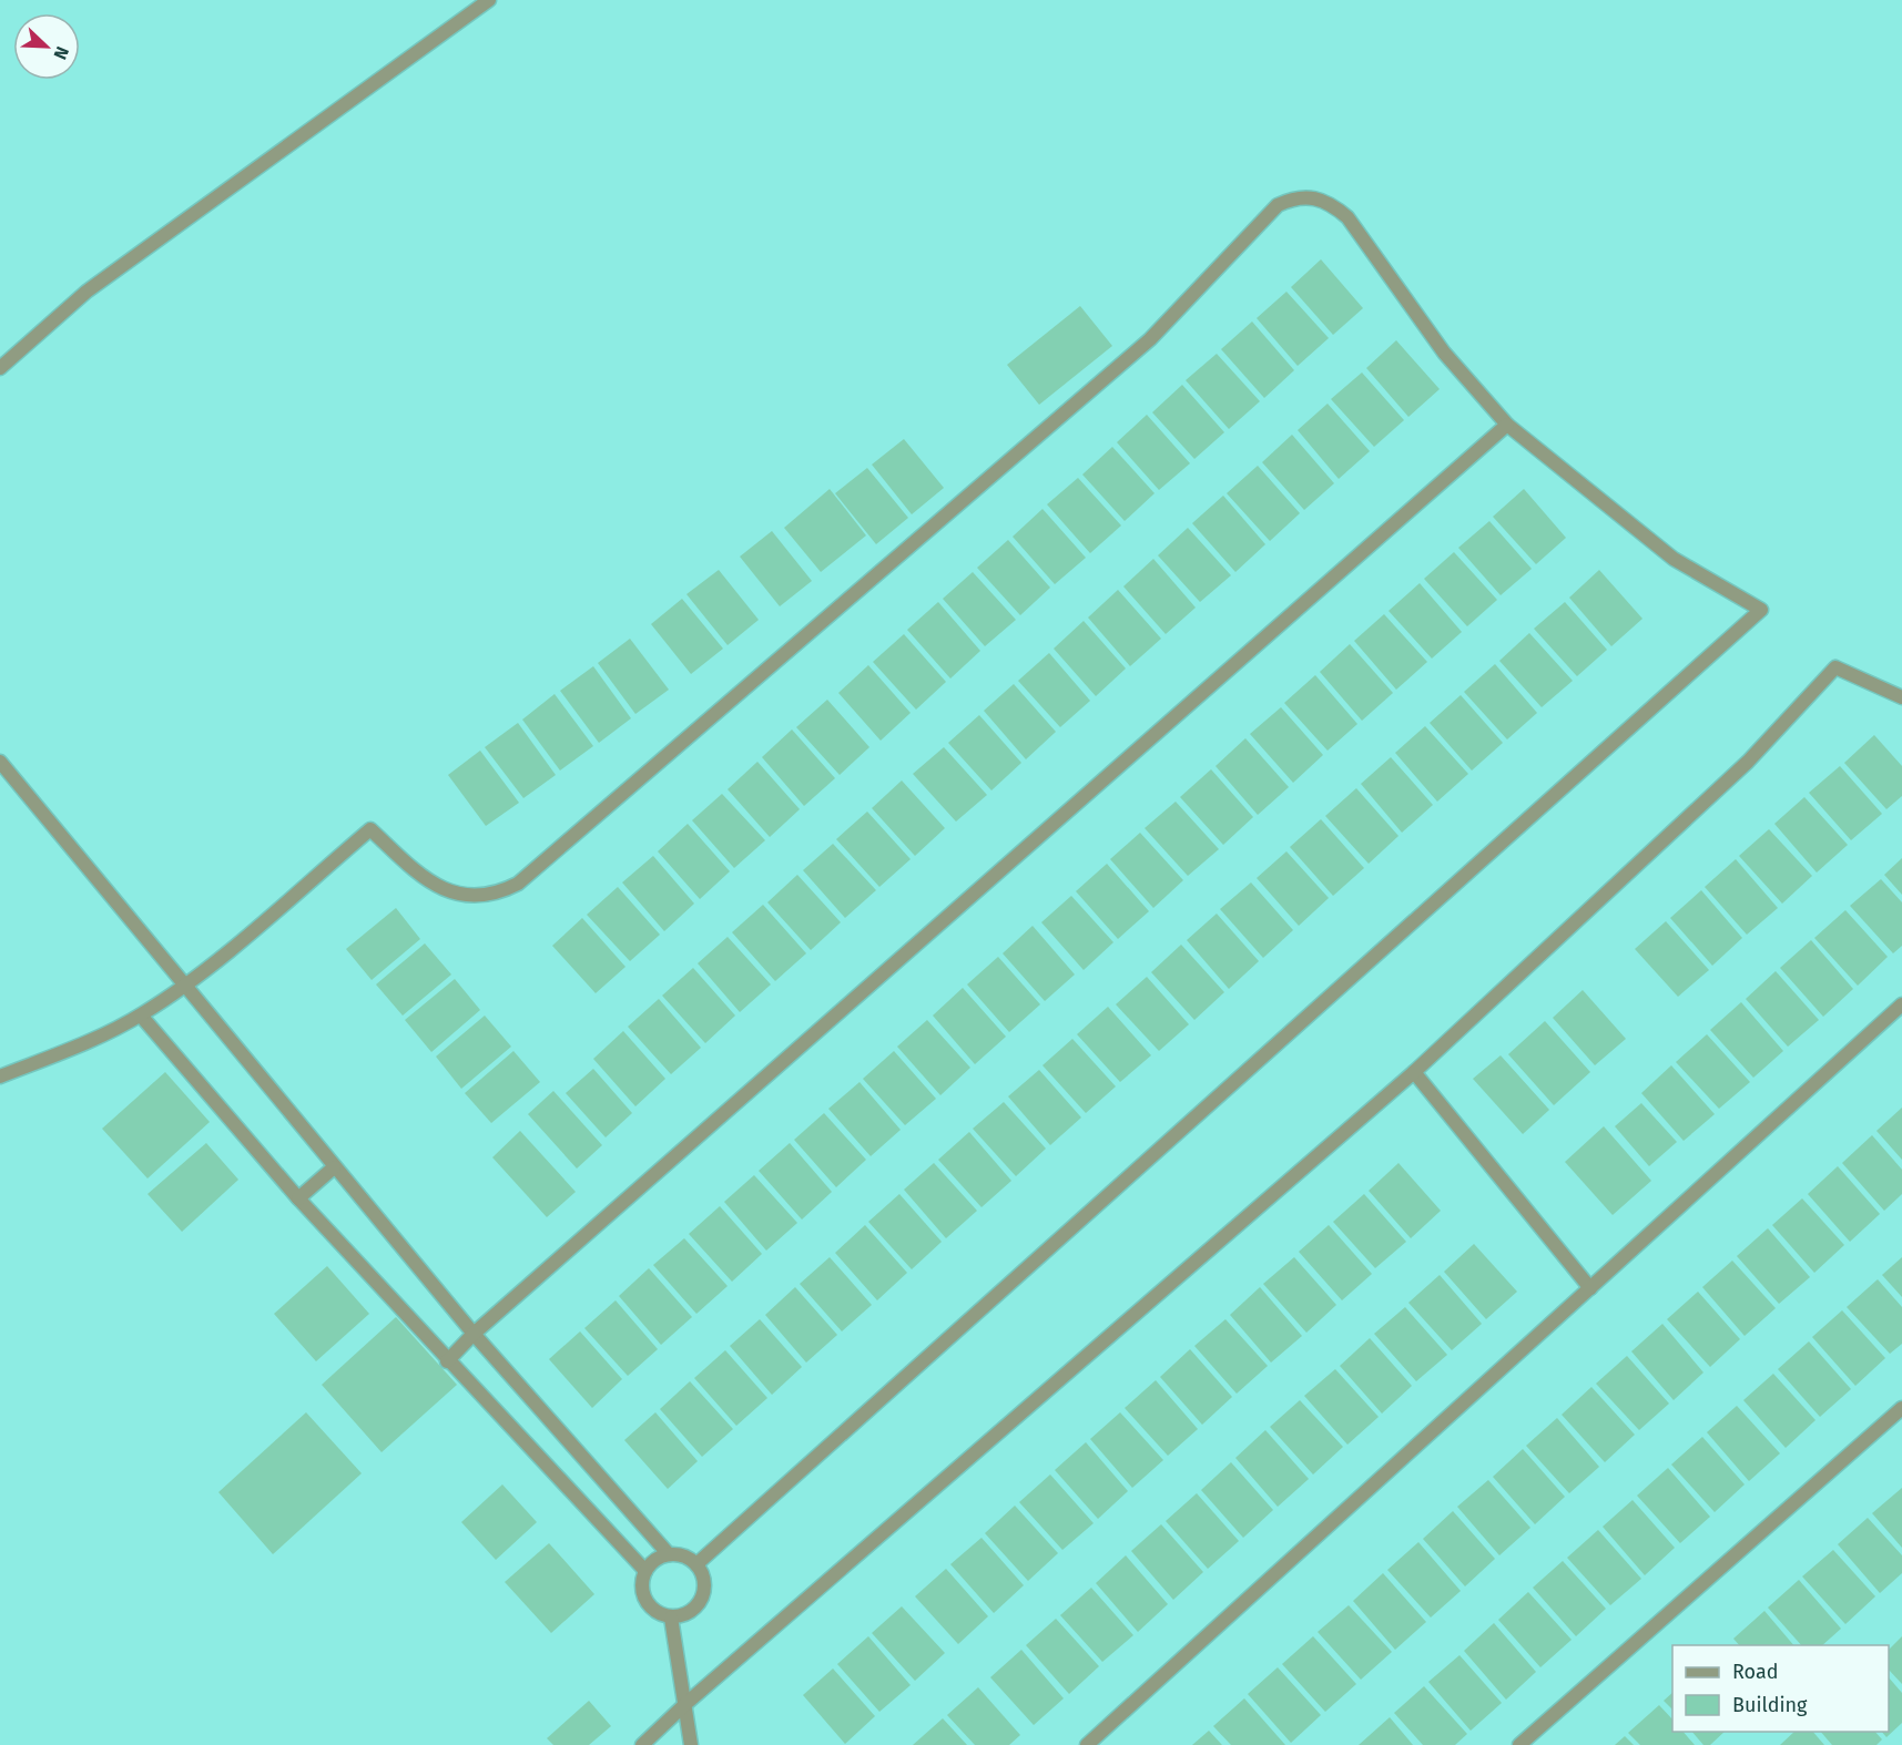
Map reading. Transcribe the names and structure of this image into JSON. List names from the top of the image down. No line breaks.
{"legend":["Road","Building"],"north":"bottom right"}
